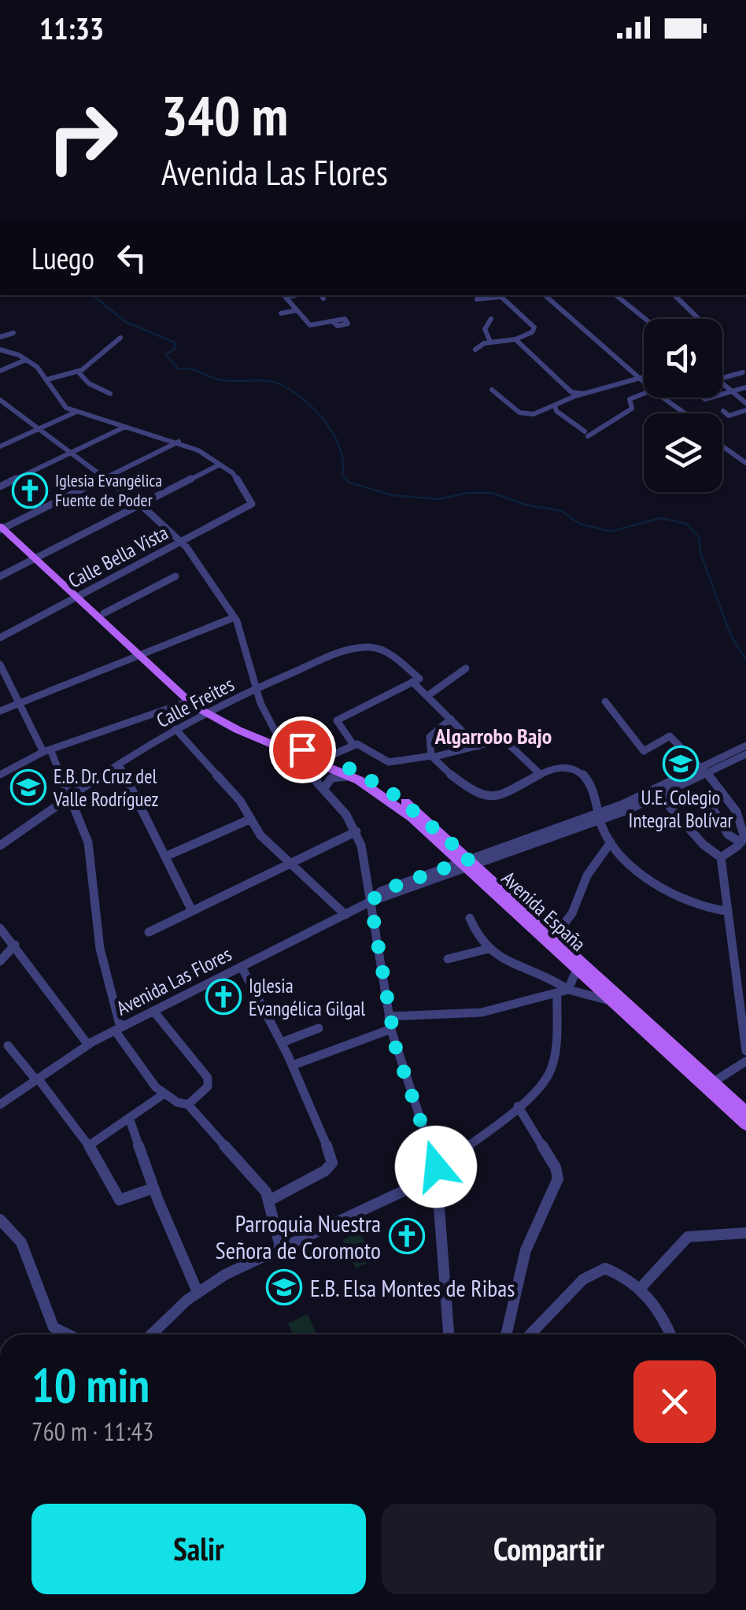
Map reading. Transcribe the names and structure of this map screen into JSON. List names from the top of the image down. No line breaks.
{"streets":{"main road":["Avenida España"],"street":["Calle Bella Vista","Calle Freites","Avenida Las Flores"]},"crossings":[["Calle Bella Vista","Avenida España"],["Calle Freites","Avenida España"],["Avenida España","Avenida Las Flores"]],"districts":["Algarrobo Bajo"],"places":{"church":["Iglesia Evangélica Fuente de Poder","Iglesia Evangélica Gilgal","Parroquia Nuestra Señora de Coromoto"],"school or university":["U.E. Colegio Integral Bolívar","E.B. Dr. Cruz del Valle Rodríguez","E.B. Elsa Montes de Ribas"]},"page":{"status":"11:33","turn":["340 m","Avenida Las Flores"],"then":"Luego","heading":["10 min","760 m · 11:43"],"buttons":["Salir","Compartir"]}}
